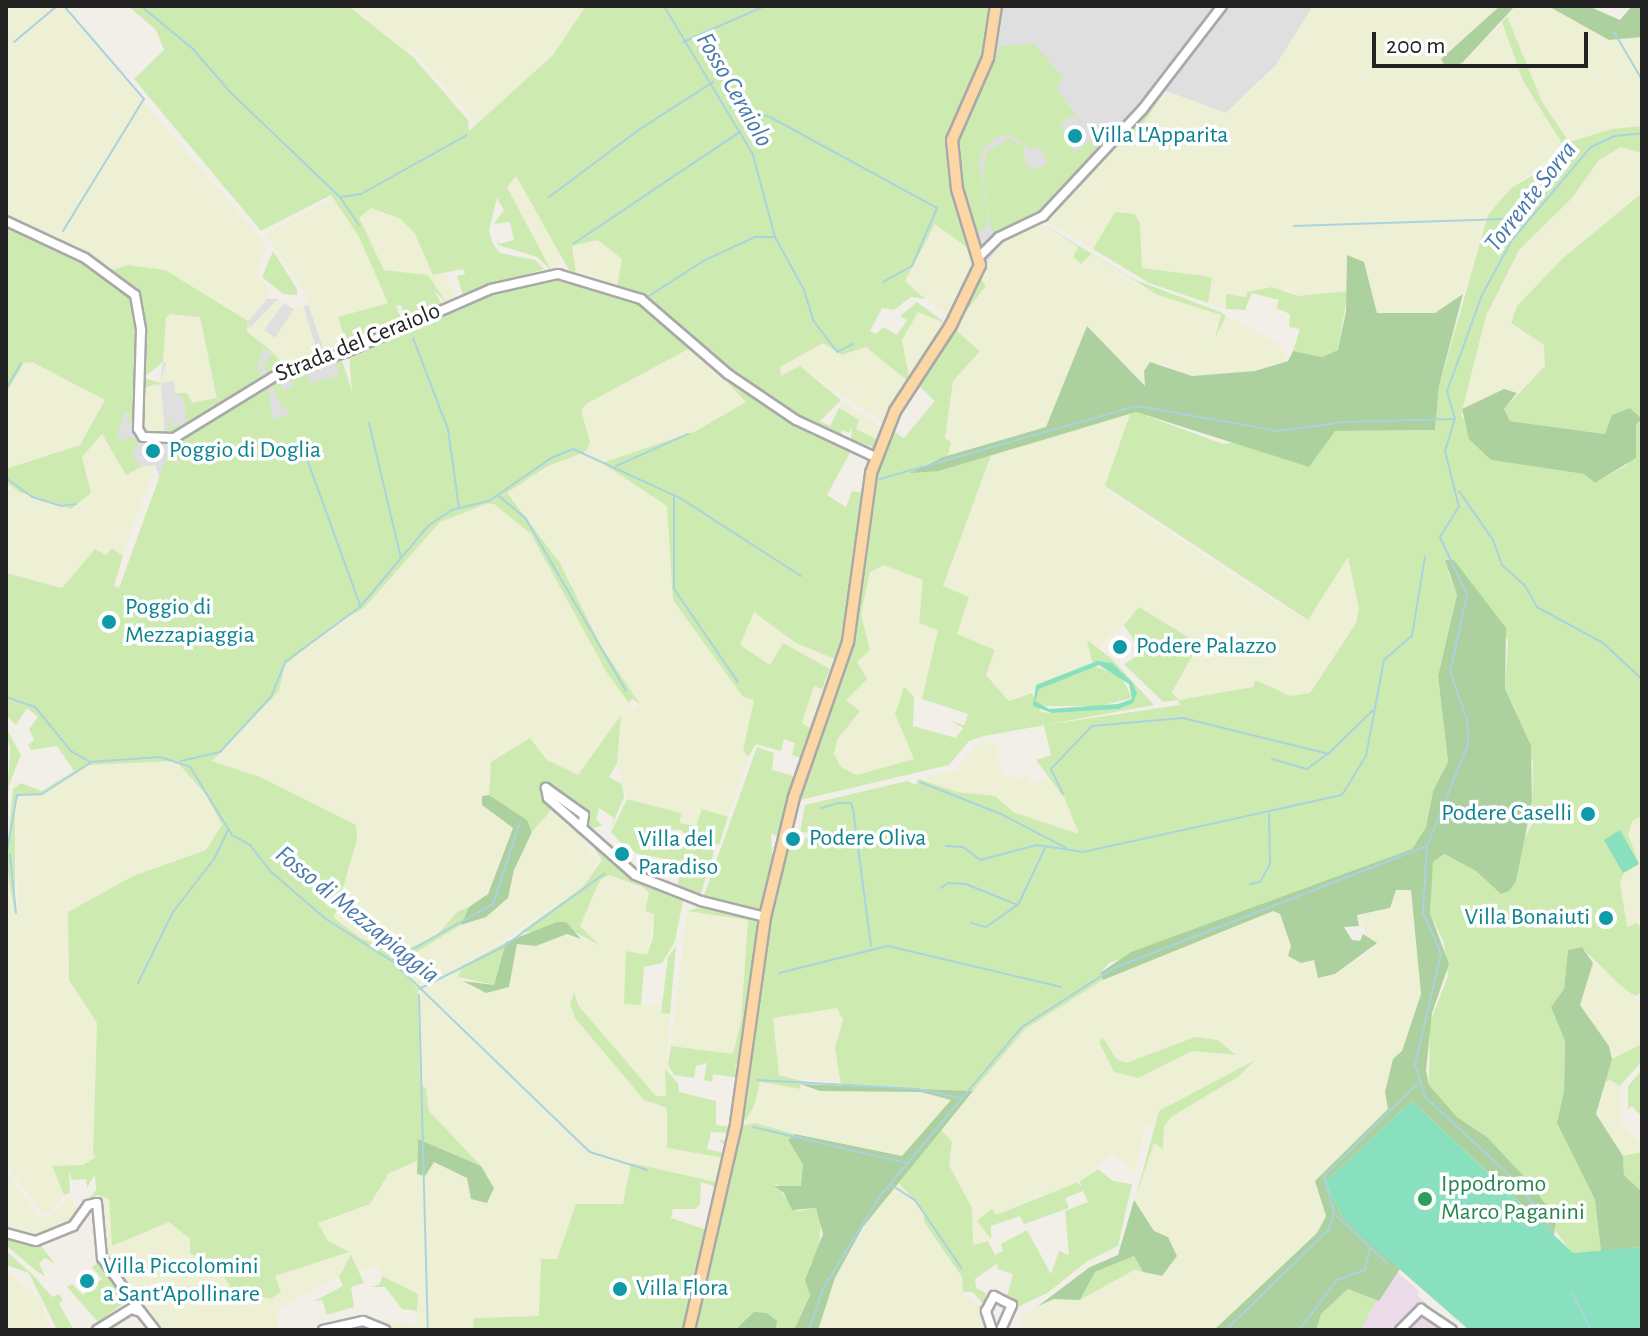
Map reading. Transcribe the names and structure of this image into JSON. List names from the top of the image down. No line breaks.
{"streets":{"street":["Strada del Ceraiolo"]},"water":["Fosso Ceraiolo","Torrente Sorra","Fosso di Mezzapiaggia"],"places":["Villa L'Apparita","Poggio di Doglia","Poggio di Mezzapiaggia","Podere Palazzo","Podere Caselli","Podere Oliva","Villa del Paradiso","Villa Bonaiuti","Ippodromo Marco Paganini","Villa Piccolomini a Sant'Apollinare","Villa Flora"],"scale_bar":"200 m"}
